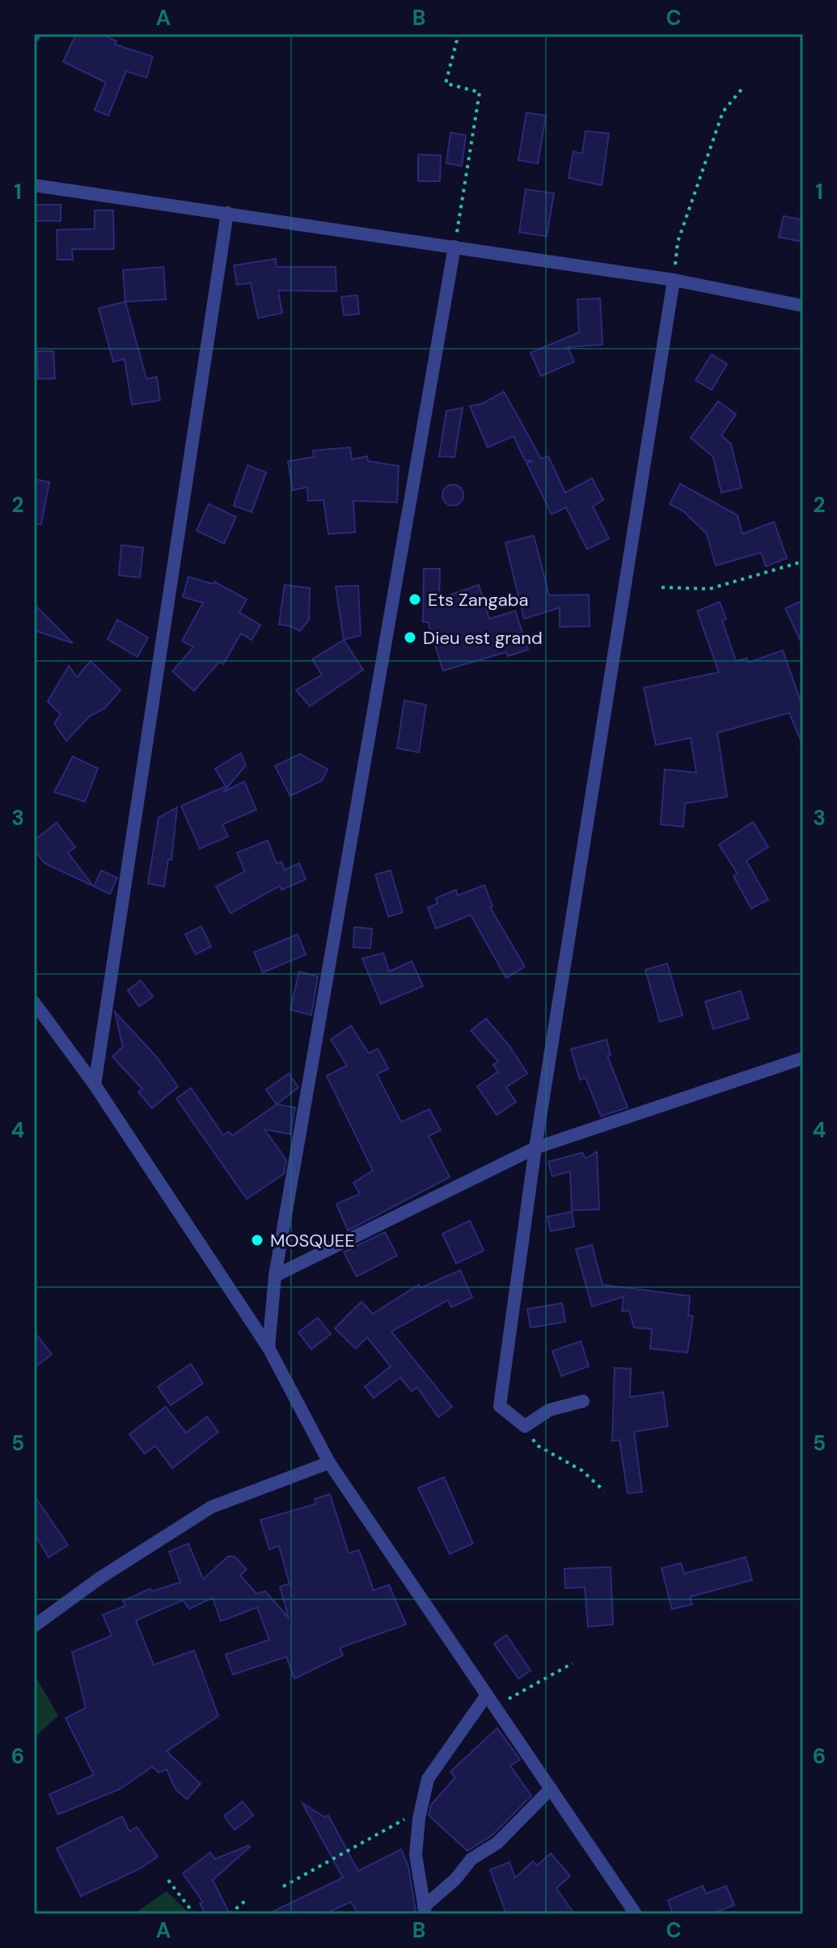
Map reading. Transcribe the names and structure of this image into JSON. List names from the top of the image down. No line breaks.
{"places":["Ets Zangaba","Dieu est grand","MOSQUEE"],"grid":{"columns":["A","B","C"],"rows":["1","2","3","4","5","6"]}}
